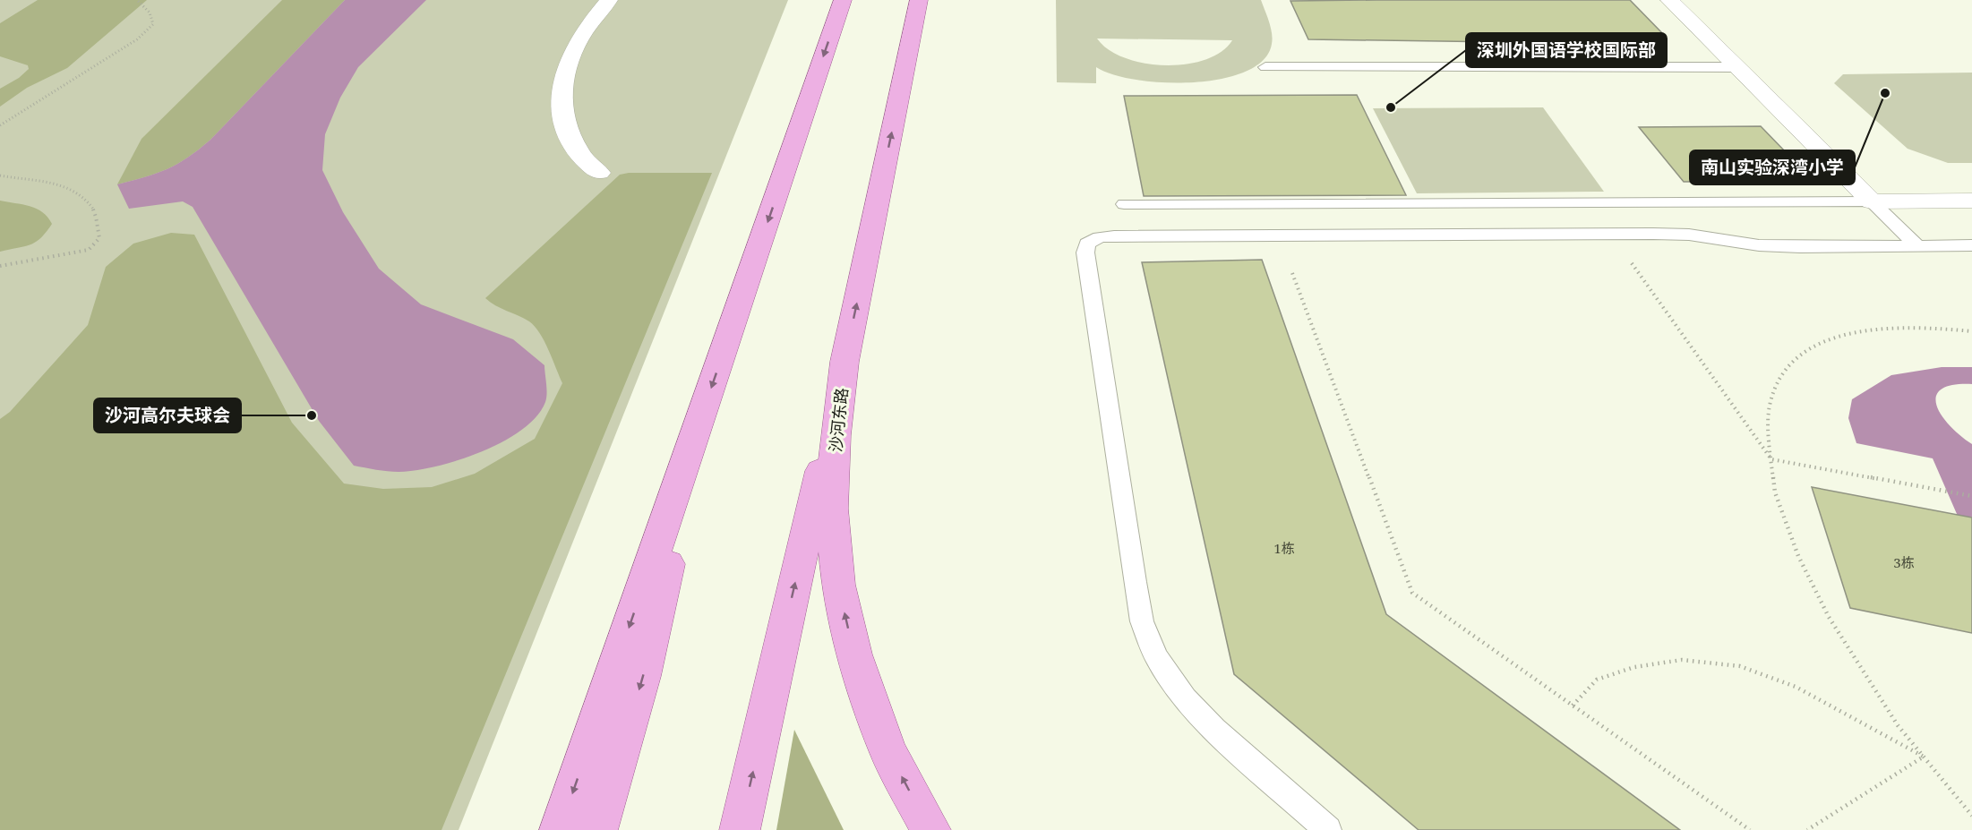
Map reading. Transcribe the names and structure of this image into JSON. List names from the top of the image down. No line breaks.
{"streets":{"main road":["沙河东路"]},"places":["南山实验深湾小学","深圳外国语学校国际部","沙河高尔夫球会"],"house_numbers":["1栋","3栋"]}
